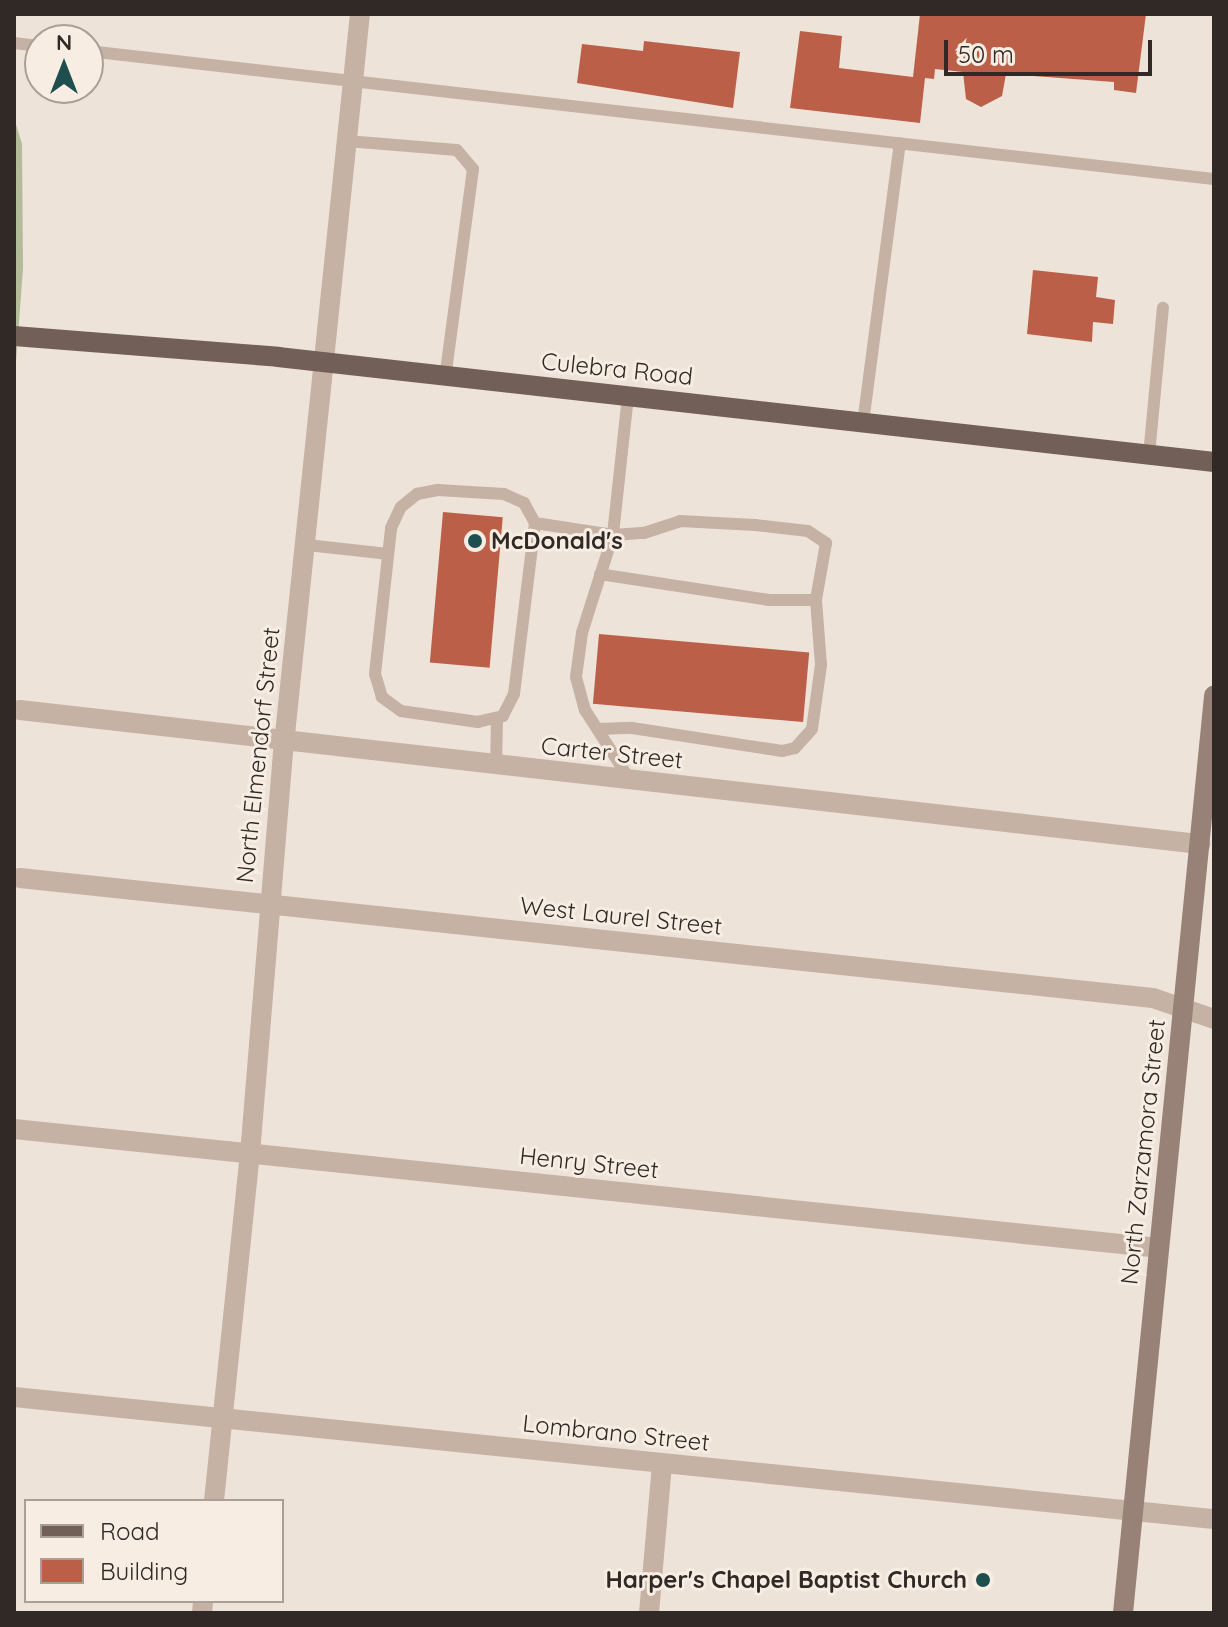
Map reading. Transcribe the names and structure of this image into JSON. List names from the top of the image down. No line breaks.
{"streets":{"main road":["Culebra Road","North Zarzamora Street"],"street":["Carter Street","North Elmendorf Street","West Laurel Street","Henry Street","Lombrano Street"]},"crossings":[["Culebra Road","North Elmendorf Street"],["Carter Street","North Elmendorf Street"],["Carter Street","North Zarzamora Street"],["North Elmendorf Street","West Laurel Street"],["North Elmendorf Street","Henry Street"],["North Elmendorf Street","Lombrano Street"],["West Laurel Street","North Zarzamora Street"],["North Zarzamora Street","Henry Street"],["North Zarzamora Street","Lombrano Street"]],"places":["McDonald's","Harper's Chapel Baptist Church"],"legend":["Road","Building"],"scale_bar":"50 m","north":"top"}
